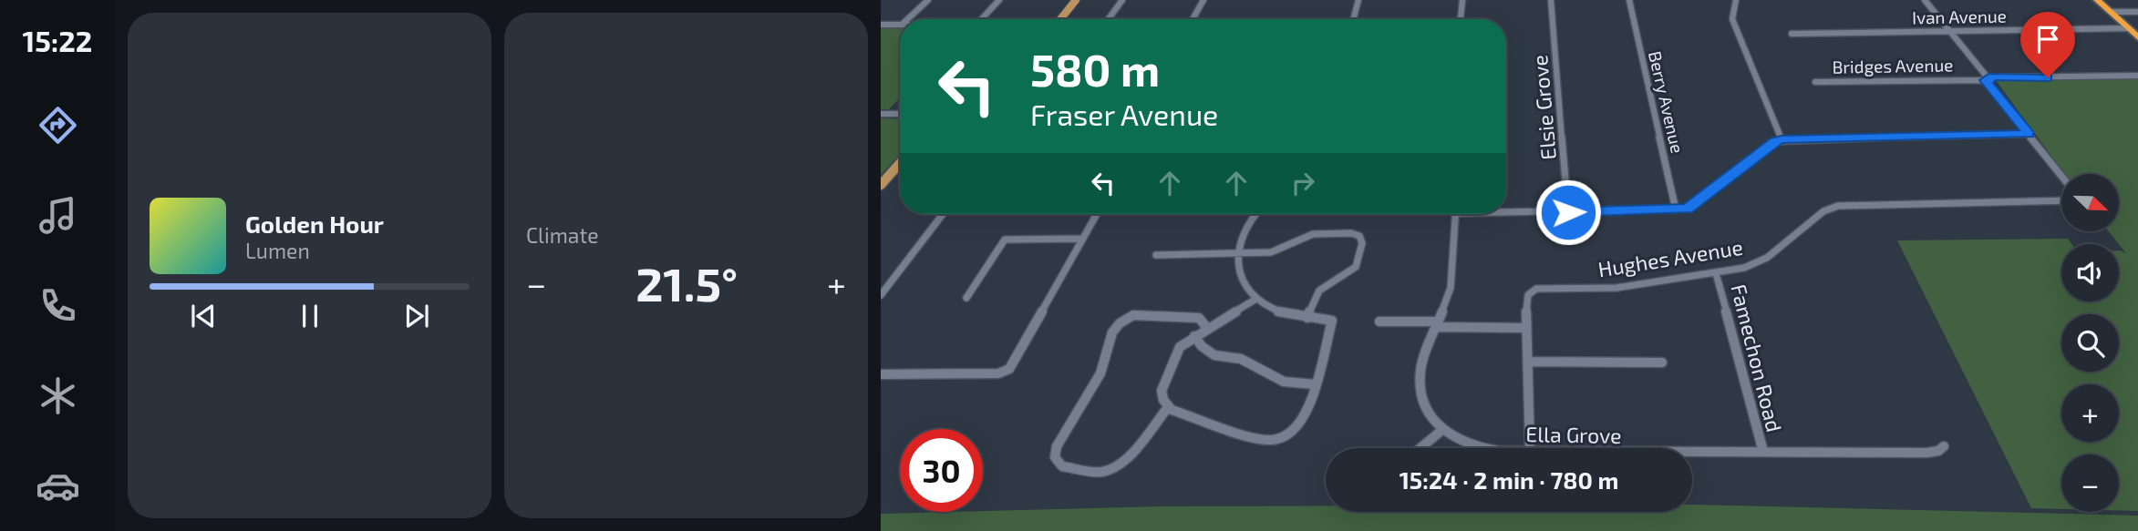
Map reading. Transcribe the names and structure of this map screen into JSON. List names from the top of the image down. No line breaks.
{"streets":{"street":["Ivan Avenue","Bridges Avenue","Berry Avenue","Elsie Grove","Hughes Avenue","Famechon Road","Ella Grove"]},"crossings":[["Hughes Avenue","Famechon Road"],["Famechon Road","Ella Grove"]],"north":"bottom right","page":{"tabs":"15:22","tile":"Climate","turn":["580 m","Fraser Avenue"],"map_buttons":["+","−"],"song":["Golden Hour","Lumen"],"heat":["−","21.5°","+"],"limit":"30","trip":"15:24 · 2 min · 780 m"}}
